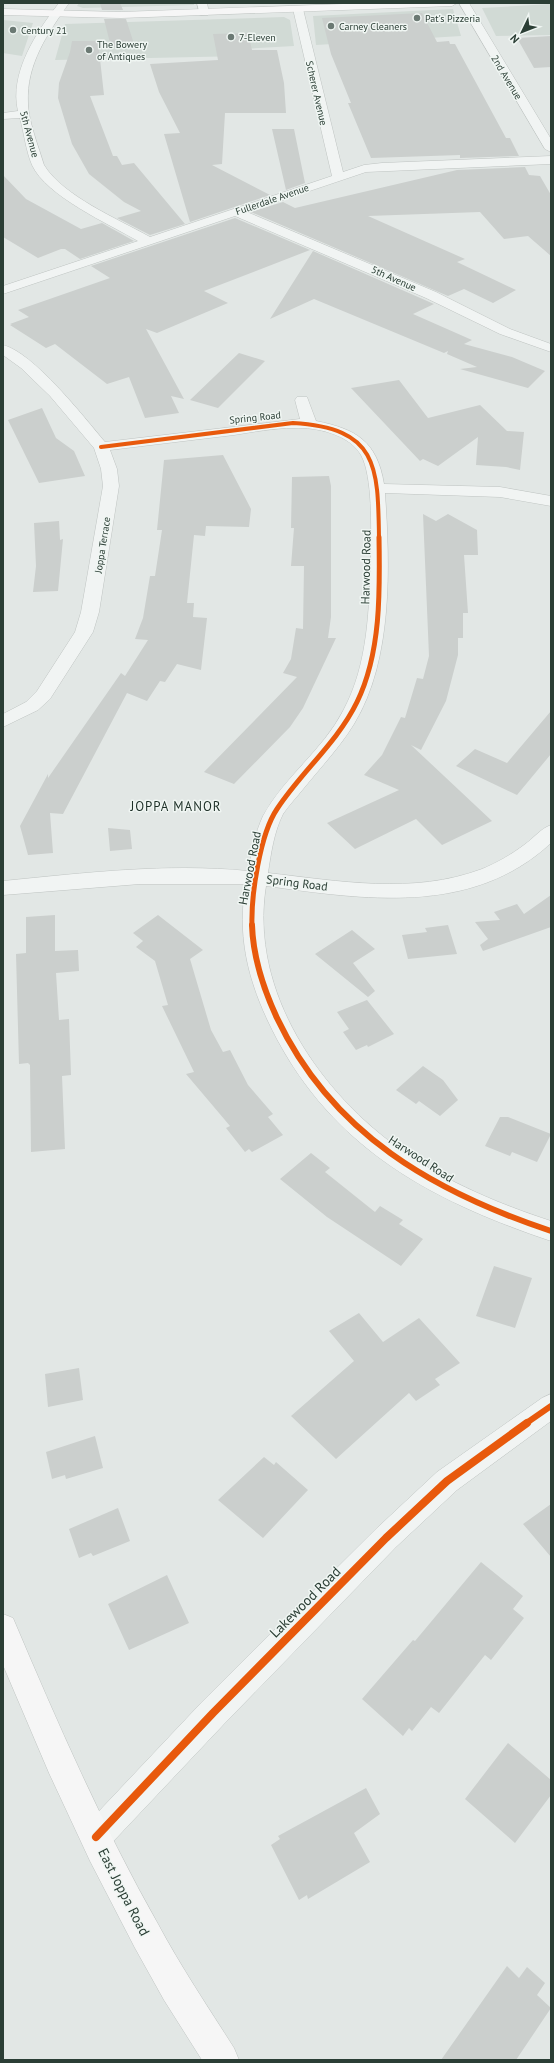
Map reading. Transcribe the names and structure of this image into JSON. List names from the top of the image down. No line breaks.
{"streets":{"main road":["East Joppa Road"],"street":["2nd Avenue","Scherer Avenue","5th Avenue","Fullerdale Avenue","Spring Road","Joppa Terrace","Harwood Road","Lakewood Road"]},"crossings":[["Scherer Avenue","Fullerdale Avenue"],["5th Avenue","Fullerdale Avenue"],["Spring Road","Joppa Terrace"],["Spring Road","Harwood Road"],["Lakewood Road","East Joppa Road"]],"districts":["JOPPA MANOR"],"places":["Pat's Pizzeria","Carney Cleaners","Century 21","7-Eleven","The Bowery of Antiques"],"north":"bottom left"}
